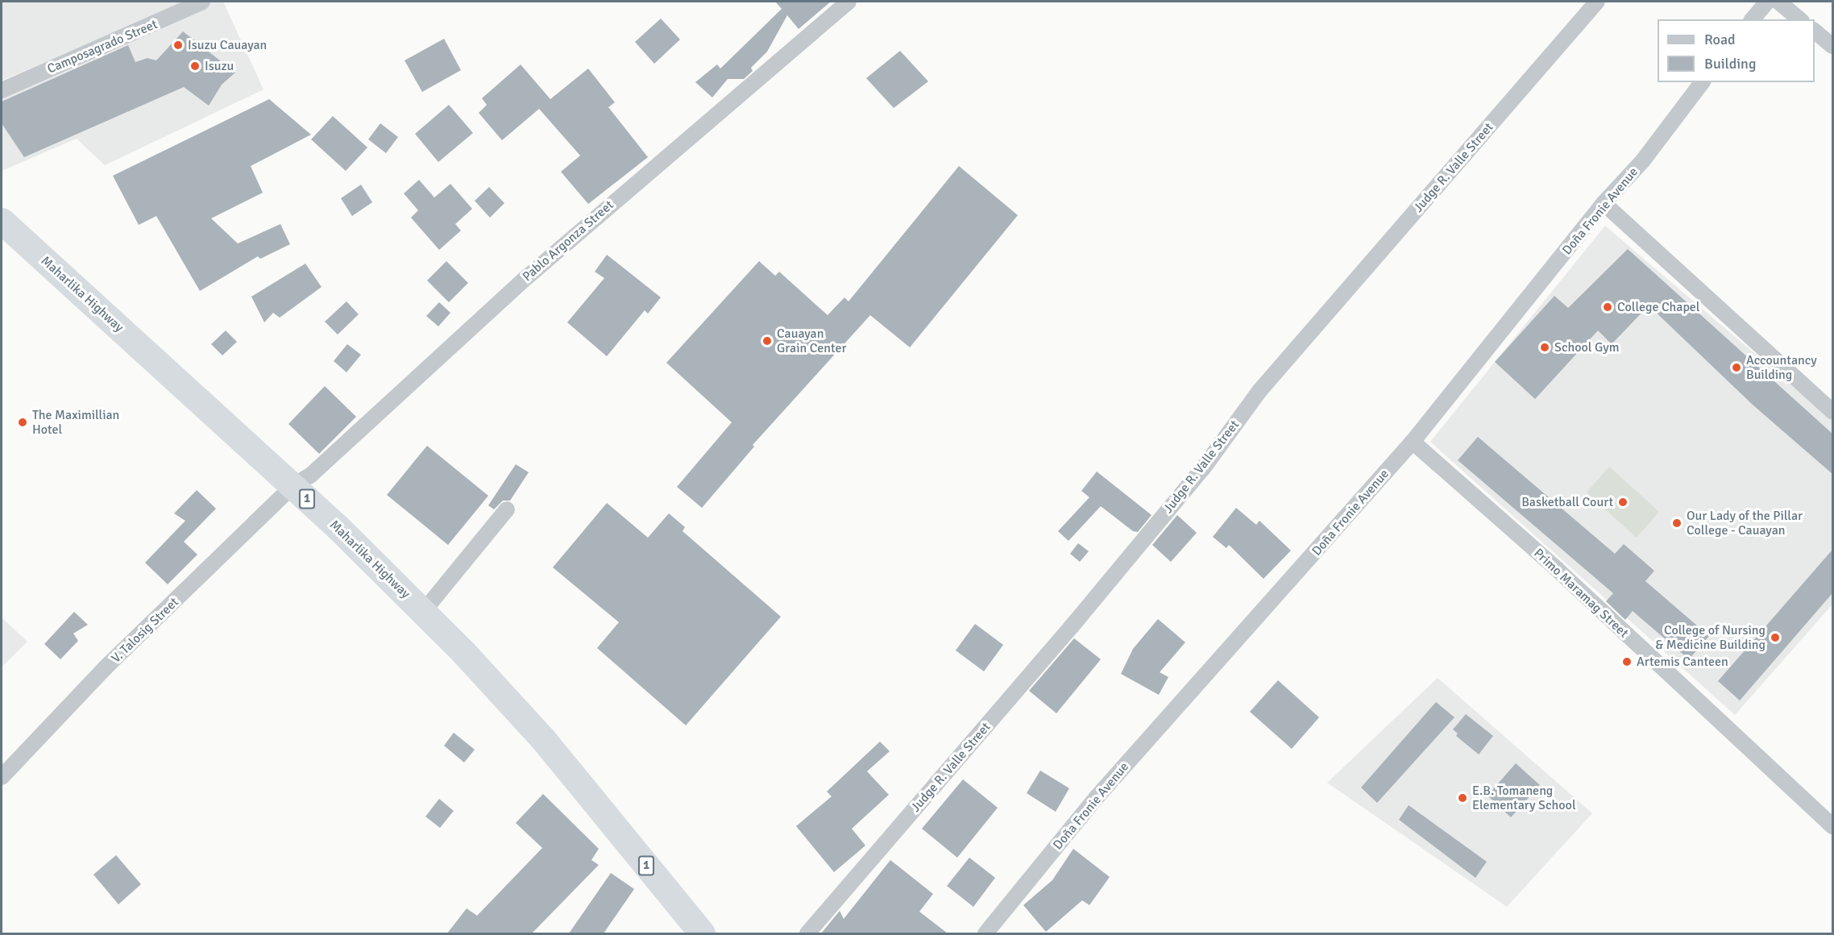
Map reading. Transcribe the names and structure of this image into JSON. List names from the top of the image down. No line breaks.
{"streets":{"highway":["Maharlika Highway","1"],"street":["Camposagrado Street","Judge R. Valle Street","Doña Fronie Avenue","Pablo Argonza Street","Primo Maramag Street","V. Talosig Street"]},"crossings":[["Doña Fronie Avenue","Primo Maramag Street"],["Pablo Argonza Street","Maharlika Highway"],["Pablo Argonza Street","V. Talosig Street"],["Maharlika Highway","V. Talosig Street"]],"places":["Isuzu Cauayan","Isuzu","College Chapel","Cauayan Grain Center","School Gym","Accountancy Building","The Maximillian Hotel","Basketball Court","Our Lady of the Pillar College - Cauayan","College of Nursing & Medicine Building","Artemis Canteen","E.B. Tomaneng Elementary School"],"legend":["Road","Building"]}
